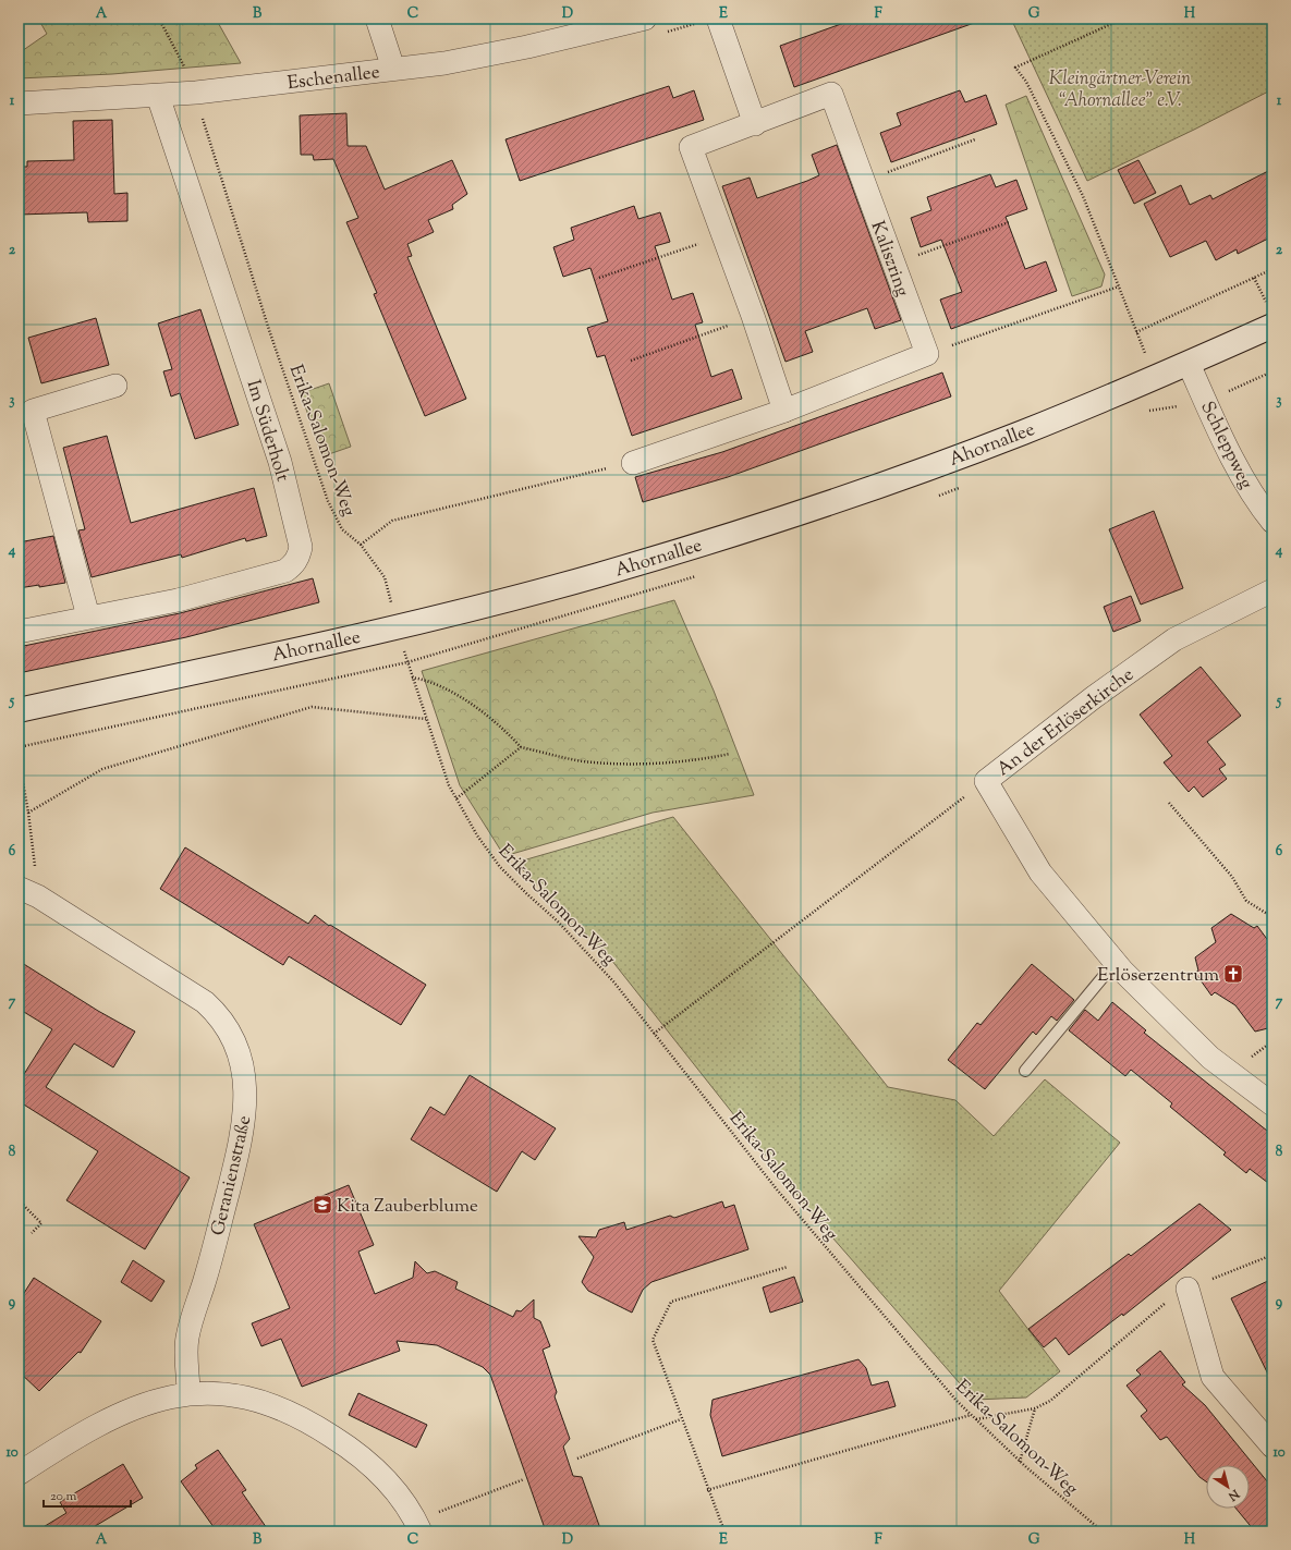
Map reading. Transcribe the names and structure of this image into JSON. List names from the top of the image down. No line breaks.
{"streets":{"main road":["Ahornallee"],"street":["Eschenallee","Kaliszring","Im Süderholt","Schleppweg","An der Erlöserkirche","Geranienstraße"],"path":["Erika-Salomon-Weg"]},"crossings":[["Eschenallee","Im Süderholt"],["Erika-Salomon-Weg","Ahornallee"],["Ahornallee","Schleppweg"]],"parks":["Kleingärtner-Verein “Ahornallee” e.V."],"places":{"church":["Erlöserzentrum"],"school or university":["Kita Zauberblume"]},"scale_bar":"20 m","north":"bottom right","grid":{"columns":["A","B","C","D","E","F","G","H"],"rows":["1","2","3","4","5","6","7","8","9","10"]}}
